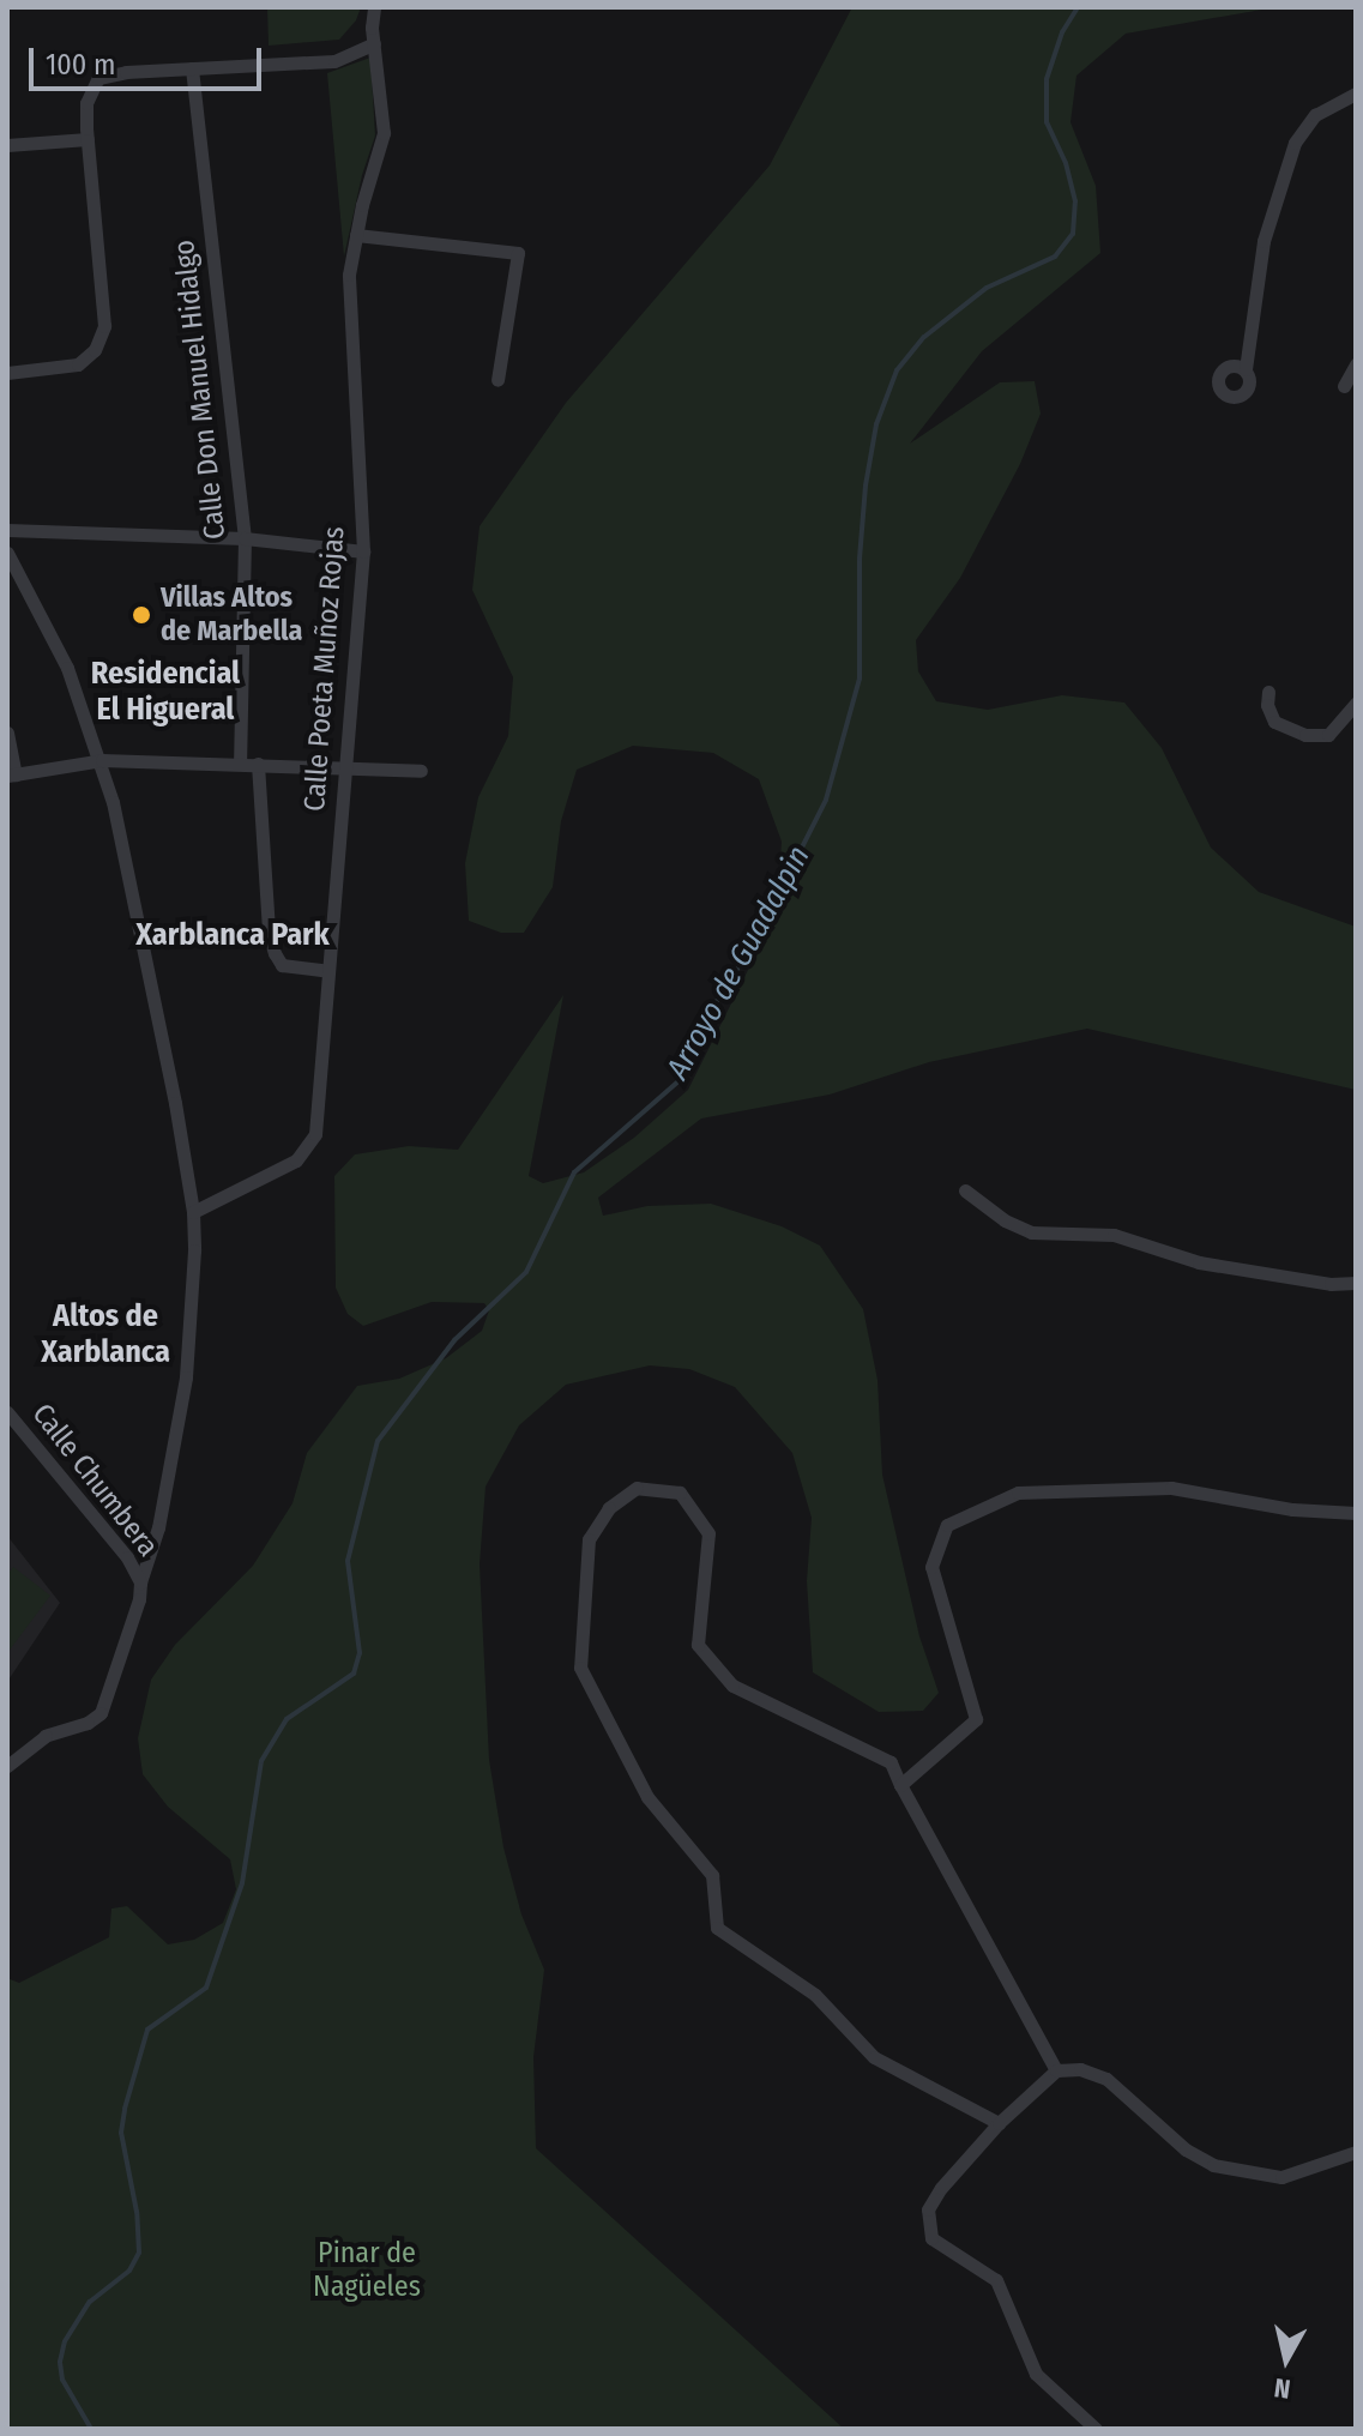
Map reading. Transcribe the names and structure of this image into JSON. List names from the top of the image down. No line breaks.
{"streets":{"street":["Calle Don Manuel Hidalgo","Calle Poeta Muñoz Rojas","Calle Chumbera"]},"districts":["Residencial El Higueral","Xarblanca Park","Altos de Xarblanca"],"water":["Arroyo de Guadalpin"],"parks":["Pinar de Nagüeles"],"places":["Villas Altos de Marbella"],"scale_bar":"100 m","north":"bottom"}
